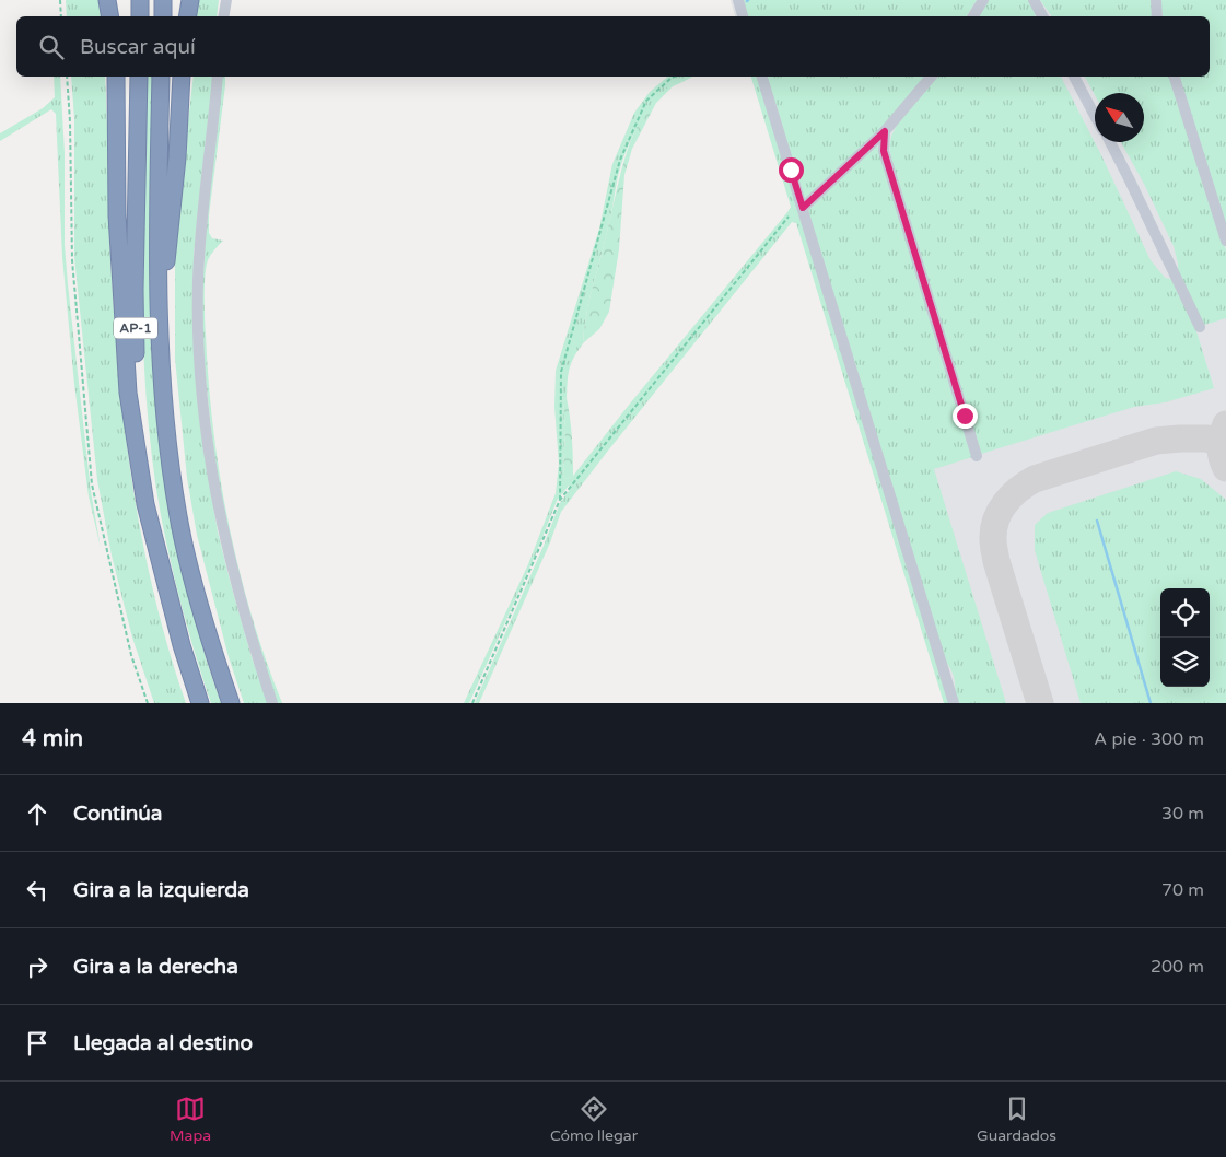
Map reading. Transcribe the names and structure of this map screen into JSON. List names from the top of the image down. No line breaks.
{"streets":{"highway":["AP-1"]},"north":"top left","page":{"search":"Buscar aquí","heading":["4 min","A pie · 300 m"],"list":[["Continúa","30 m"],["Gira a la izquierda","70 m"],["Gira a la derecha","200 m"],"Llegada al destino"],"nav":["Mapa","Cómo llegar","Guardados"]}}
